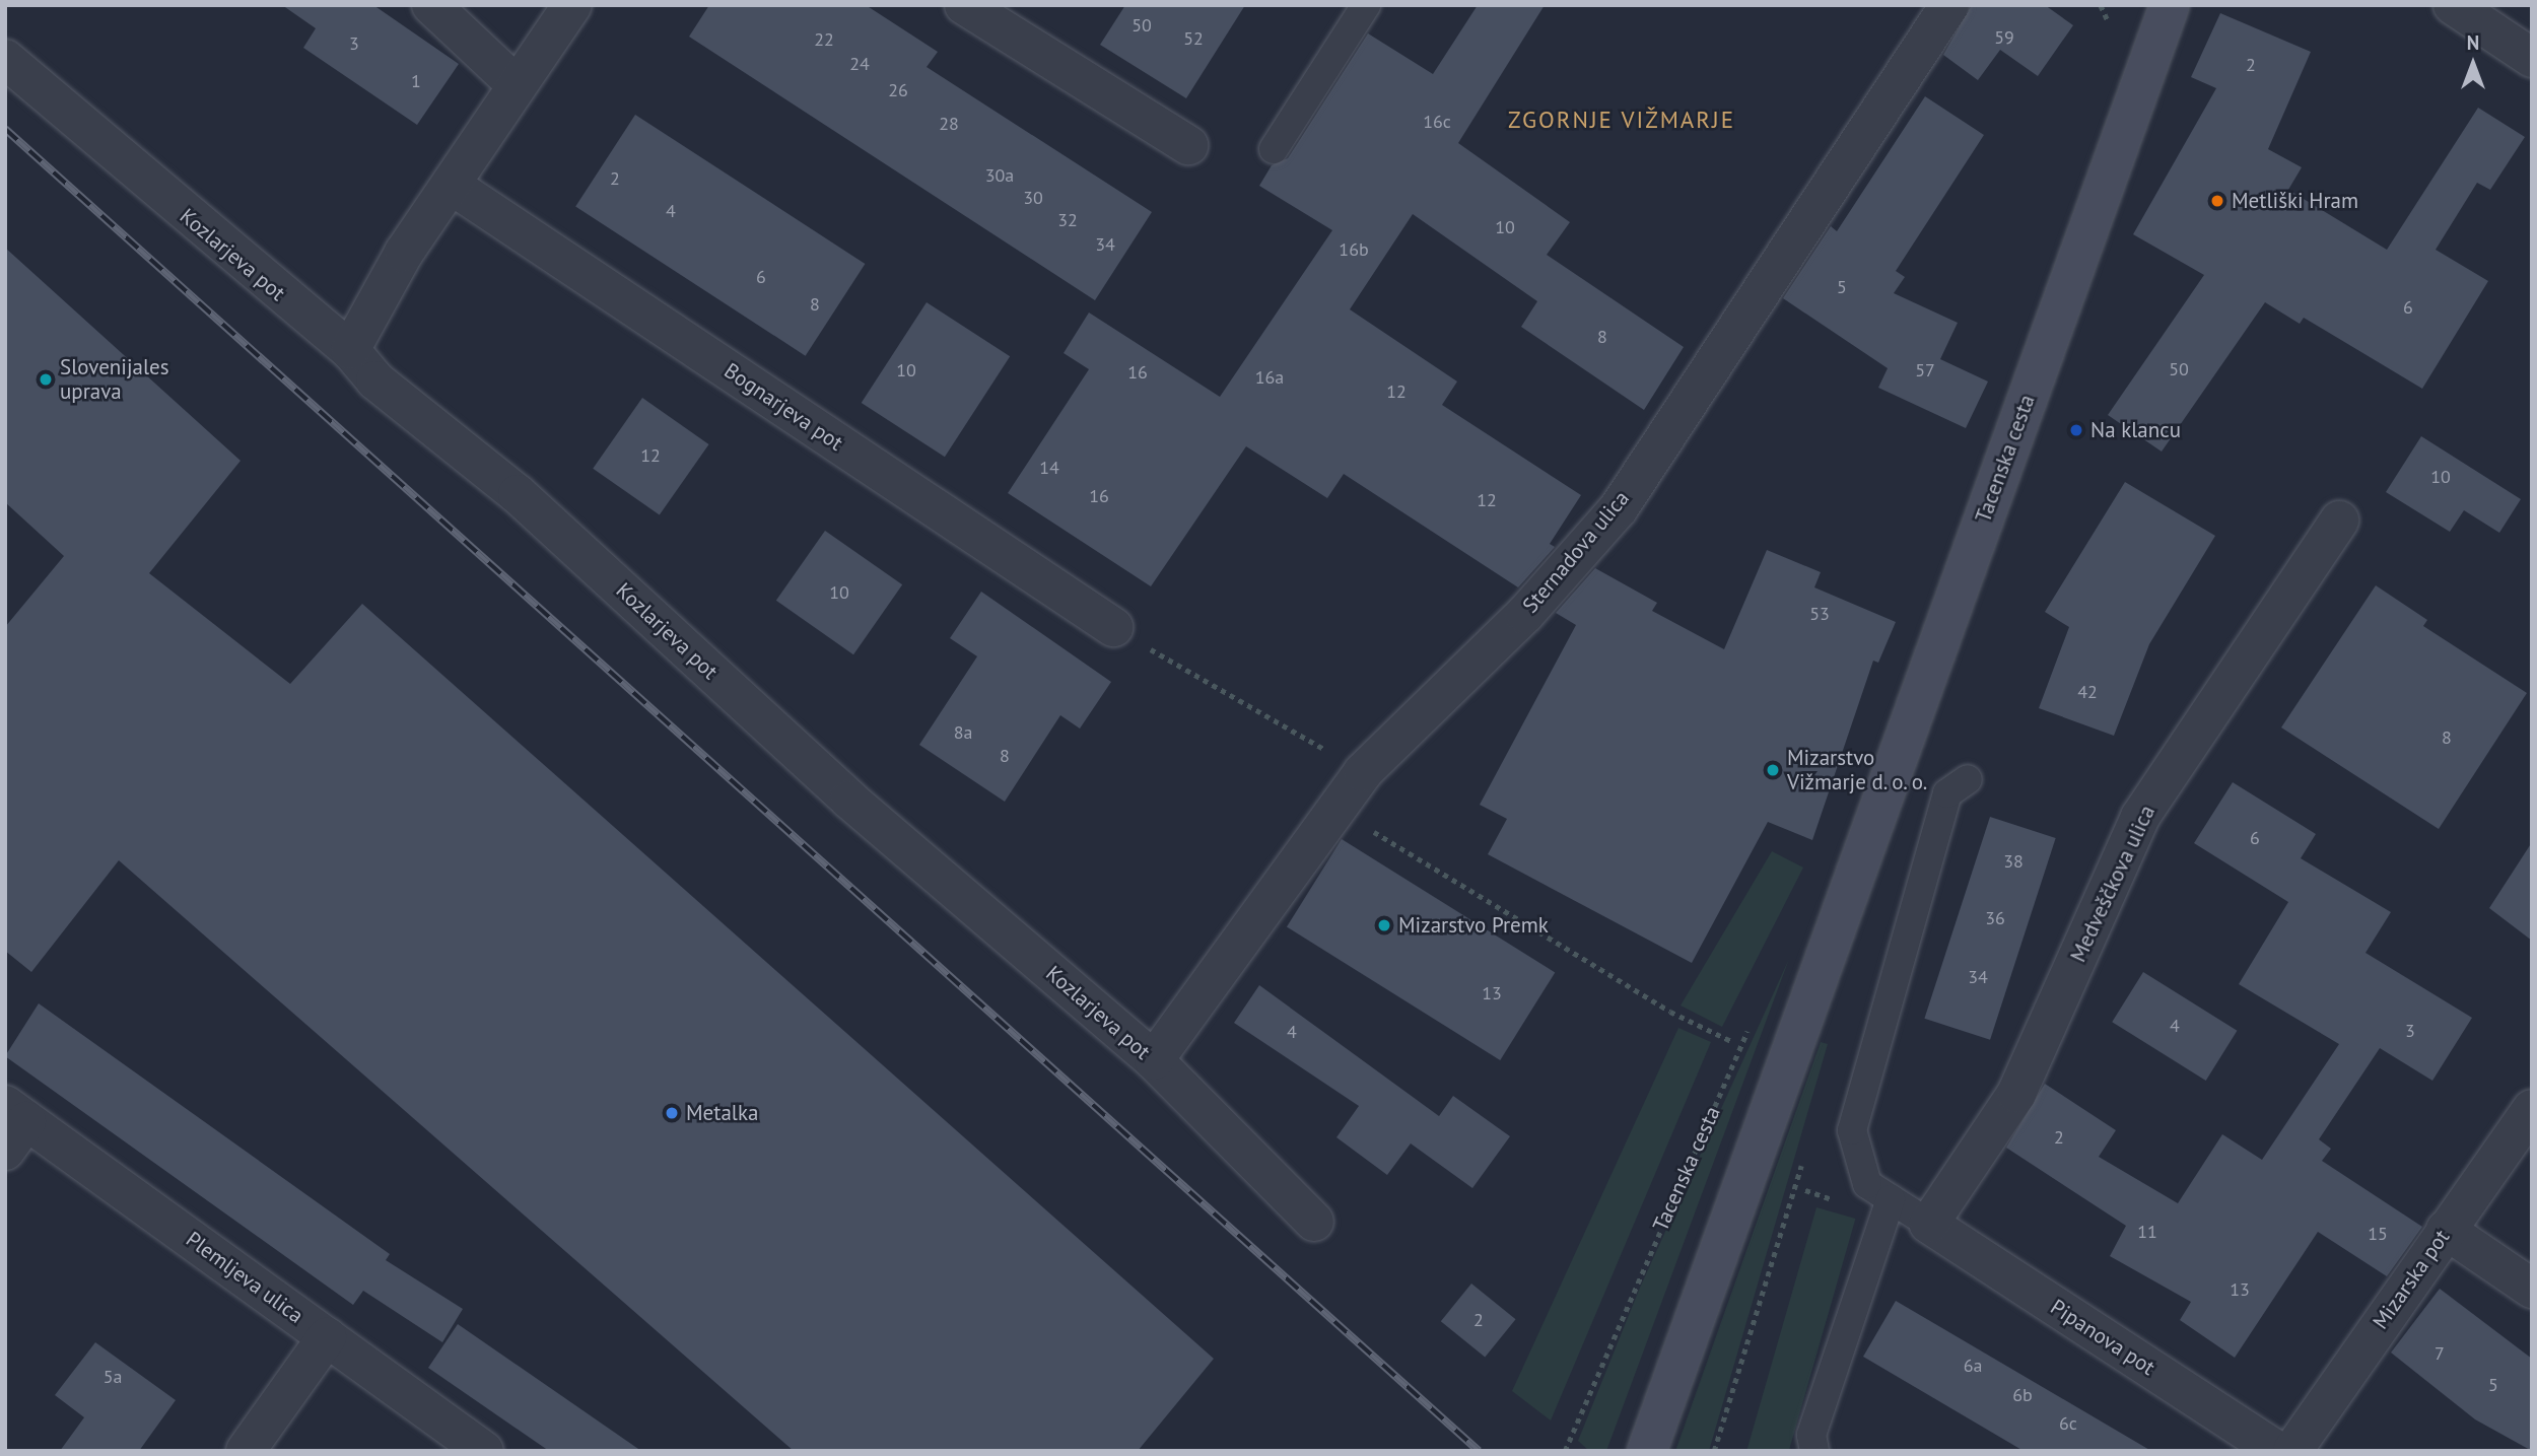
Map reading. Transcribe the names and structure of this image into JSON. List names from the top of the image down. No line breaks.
{"streets":{"main road":["Tacenska cesta"],"street":["Kozlarjeva pot","Bognarjeva pot","Sternadova ulica","Medveščkova ulica","Plemljeva ulica","Mizarska pot","Pipanova pot"]},"crossings":[["Kozlarjeva pot","Sternadova ulica"],["Medveščkova ulica","Pipanova pot"]],"districts":["ZGORNJE VIŽMARJE"],"places":["Metliški Hram","Slovenijales uprava","Na klancu","Mizarstvo Vižmarje d. o. o.","Mizarstvo Premk","Metalka"],"house_numbers":["50","59","52","22","3","24","2","1","26","16c","28","30a","2","30","4","32","10","34","16b","6","5","8","6","8","50","10","57","16","16a","12","12","14","10","16","12","10","53","42","8a","8","8","6","38","36","34","13","4","3","4","2","11","15","13","2","7","6a","5a","5","6b","6c"],"north":"top"}
